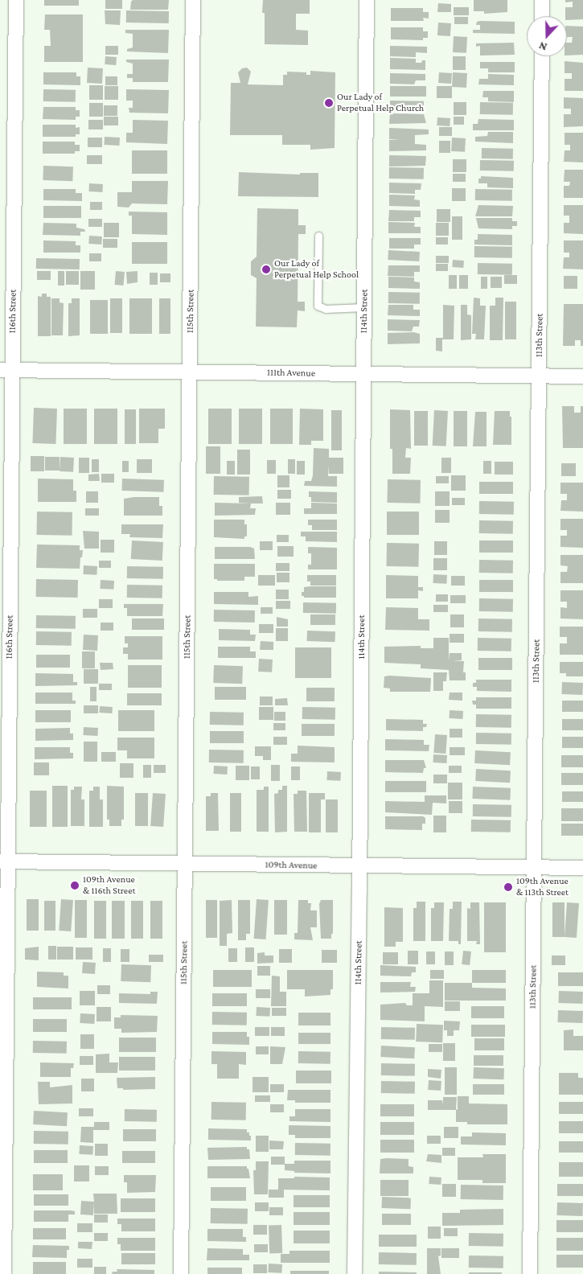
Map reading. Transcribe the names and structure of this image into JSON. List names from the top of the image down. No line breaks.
{"streets":{"street":["116th Street","115th Street","114th Street","113th Street","111th Avenue","109th Avenue"]},"crossings":[["116th Street","111th Avenue"],["116th Street","109th Avenue"],["115th Street","111th Avenue"],["115th Street","109th Avenue"],["114th Street","111th Avenue"],["114th Street","109th Avenue"],["113th Street","111th Avenue"],["113th Street","109th Avenue"]],"places":["Our Lady of Perpetual Help Church","Our Lady of Perpetual Help School","109th Avenue & 116th Street","109th Avenue & 113th Street"],"north":"bottom"}
